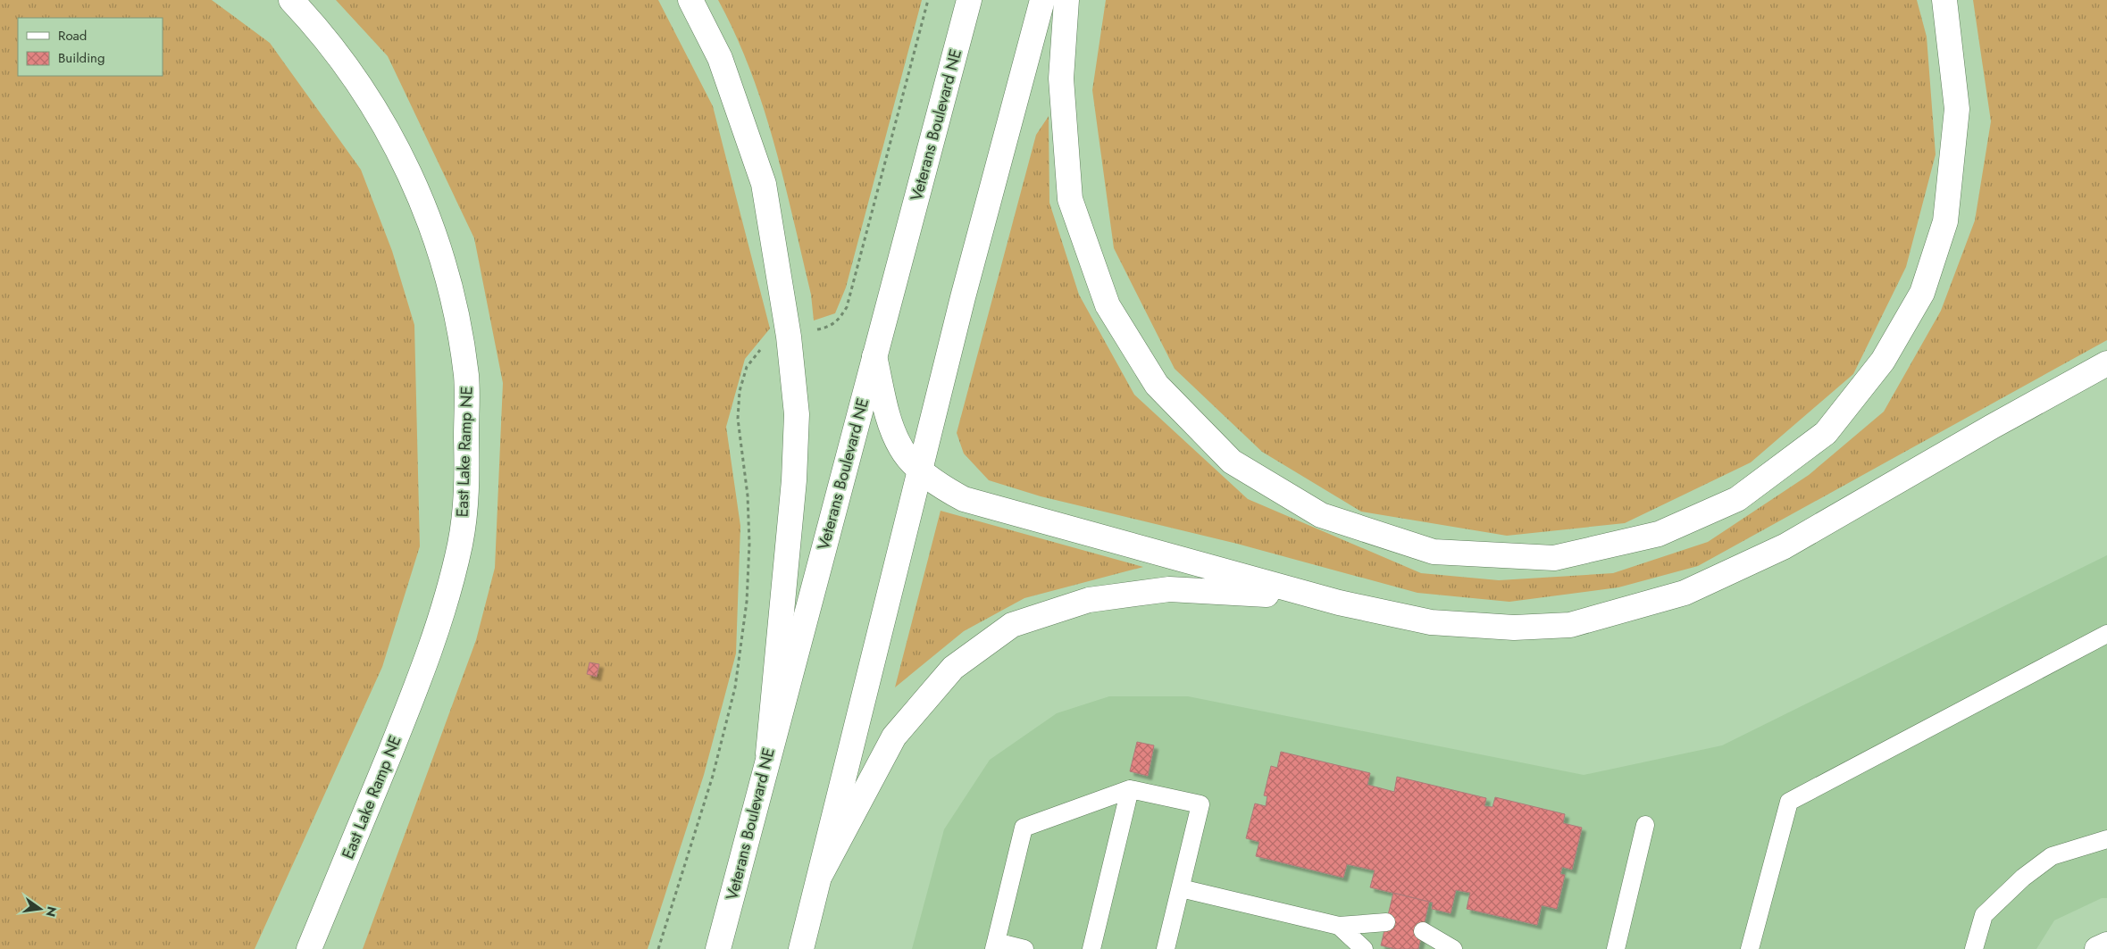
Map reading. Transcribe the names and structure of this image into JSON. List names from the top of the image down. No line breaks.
{"streets":{"main road":["Veterans Boulevard NE","East Lake Ramp NE"]},"legend":["Road","Building"],"north":"right"}
